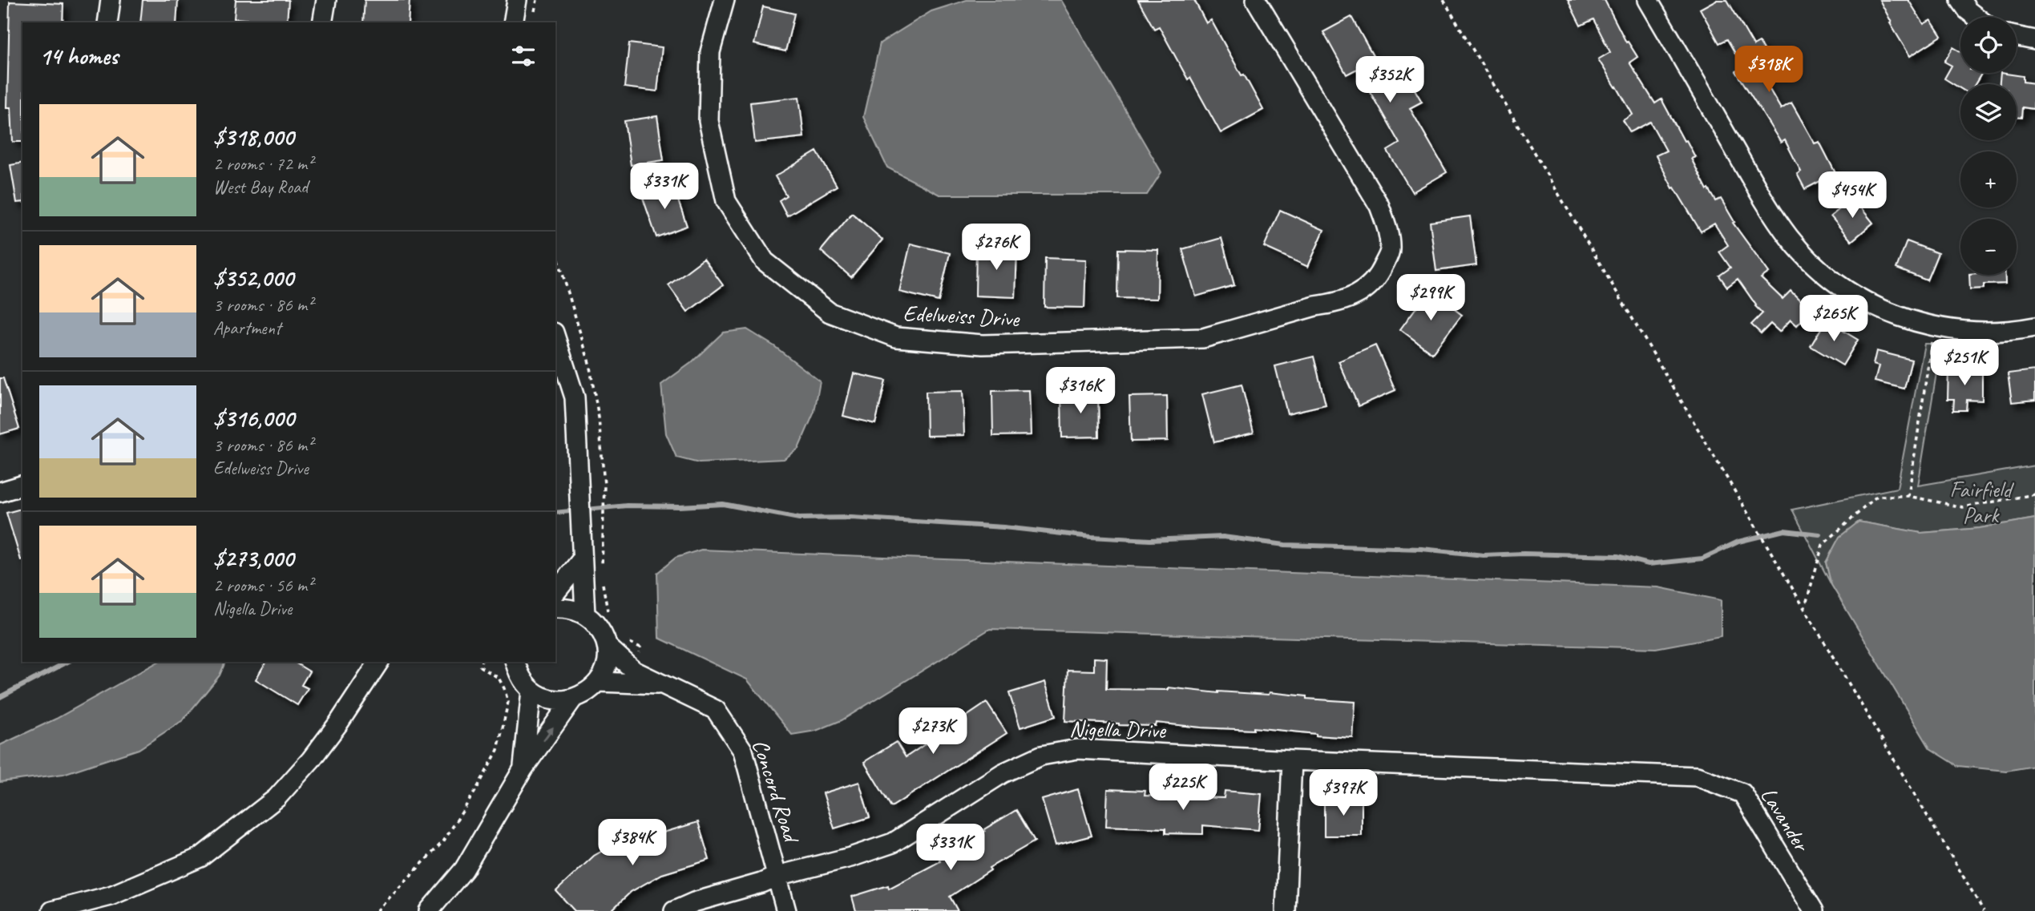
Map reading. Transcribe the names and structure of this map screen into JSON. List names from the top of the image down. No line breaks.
{"streets":{"street":["Edelweiss Drive","Nigella Drive","Concord Road","Lavander"]},"crossings":[["Nigella Drive","Concord Road"],["Nigella Drive","Lavander"]],"parks":["Fairfield Park"],"page":{"map_buttons":["+","−"],"heading":"14 homes","price":["$318K","$352K","$331K","$454K","$276K","$299K","$265K","$251K","$316K","$273K","$225K","$397K","$384K","$331K"],"list":[{"name":"$318,000","note":"2 rooms · 72 m² · West Bay Road"},{"name":"$352,000","note":"3 rooms · 86 m² · Apartment"},{"name":"$316,000","note":"3 rooms · 86 m² · Edelweiss Drive"},{"name":"$273,000","note":"2 rooms · 56 m² · Nigella Drive"}]}}
